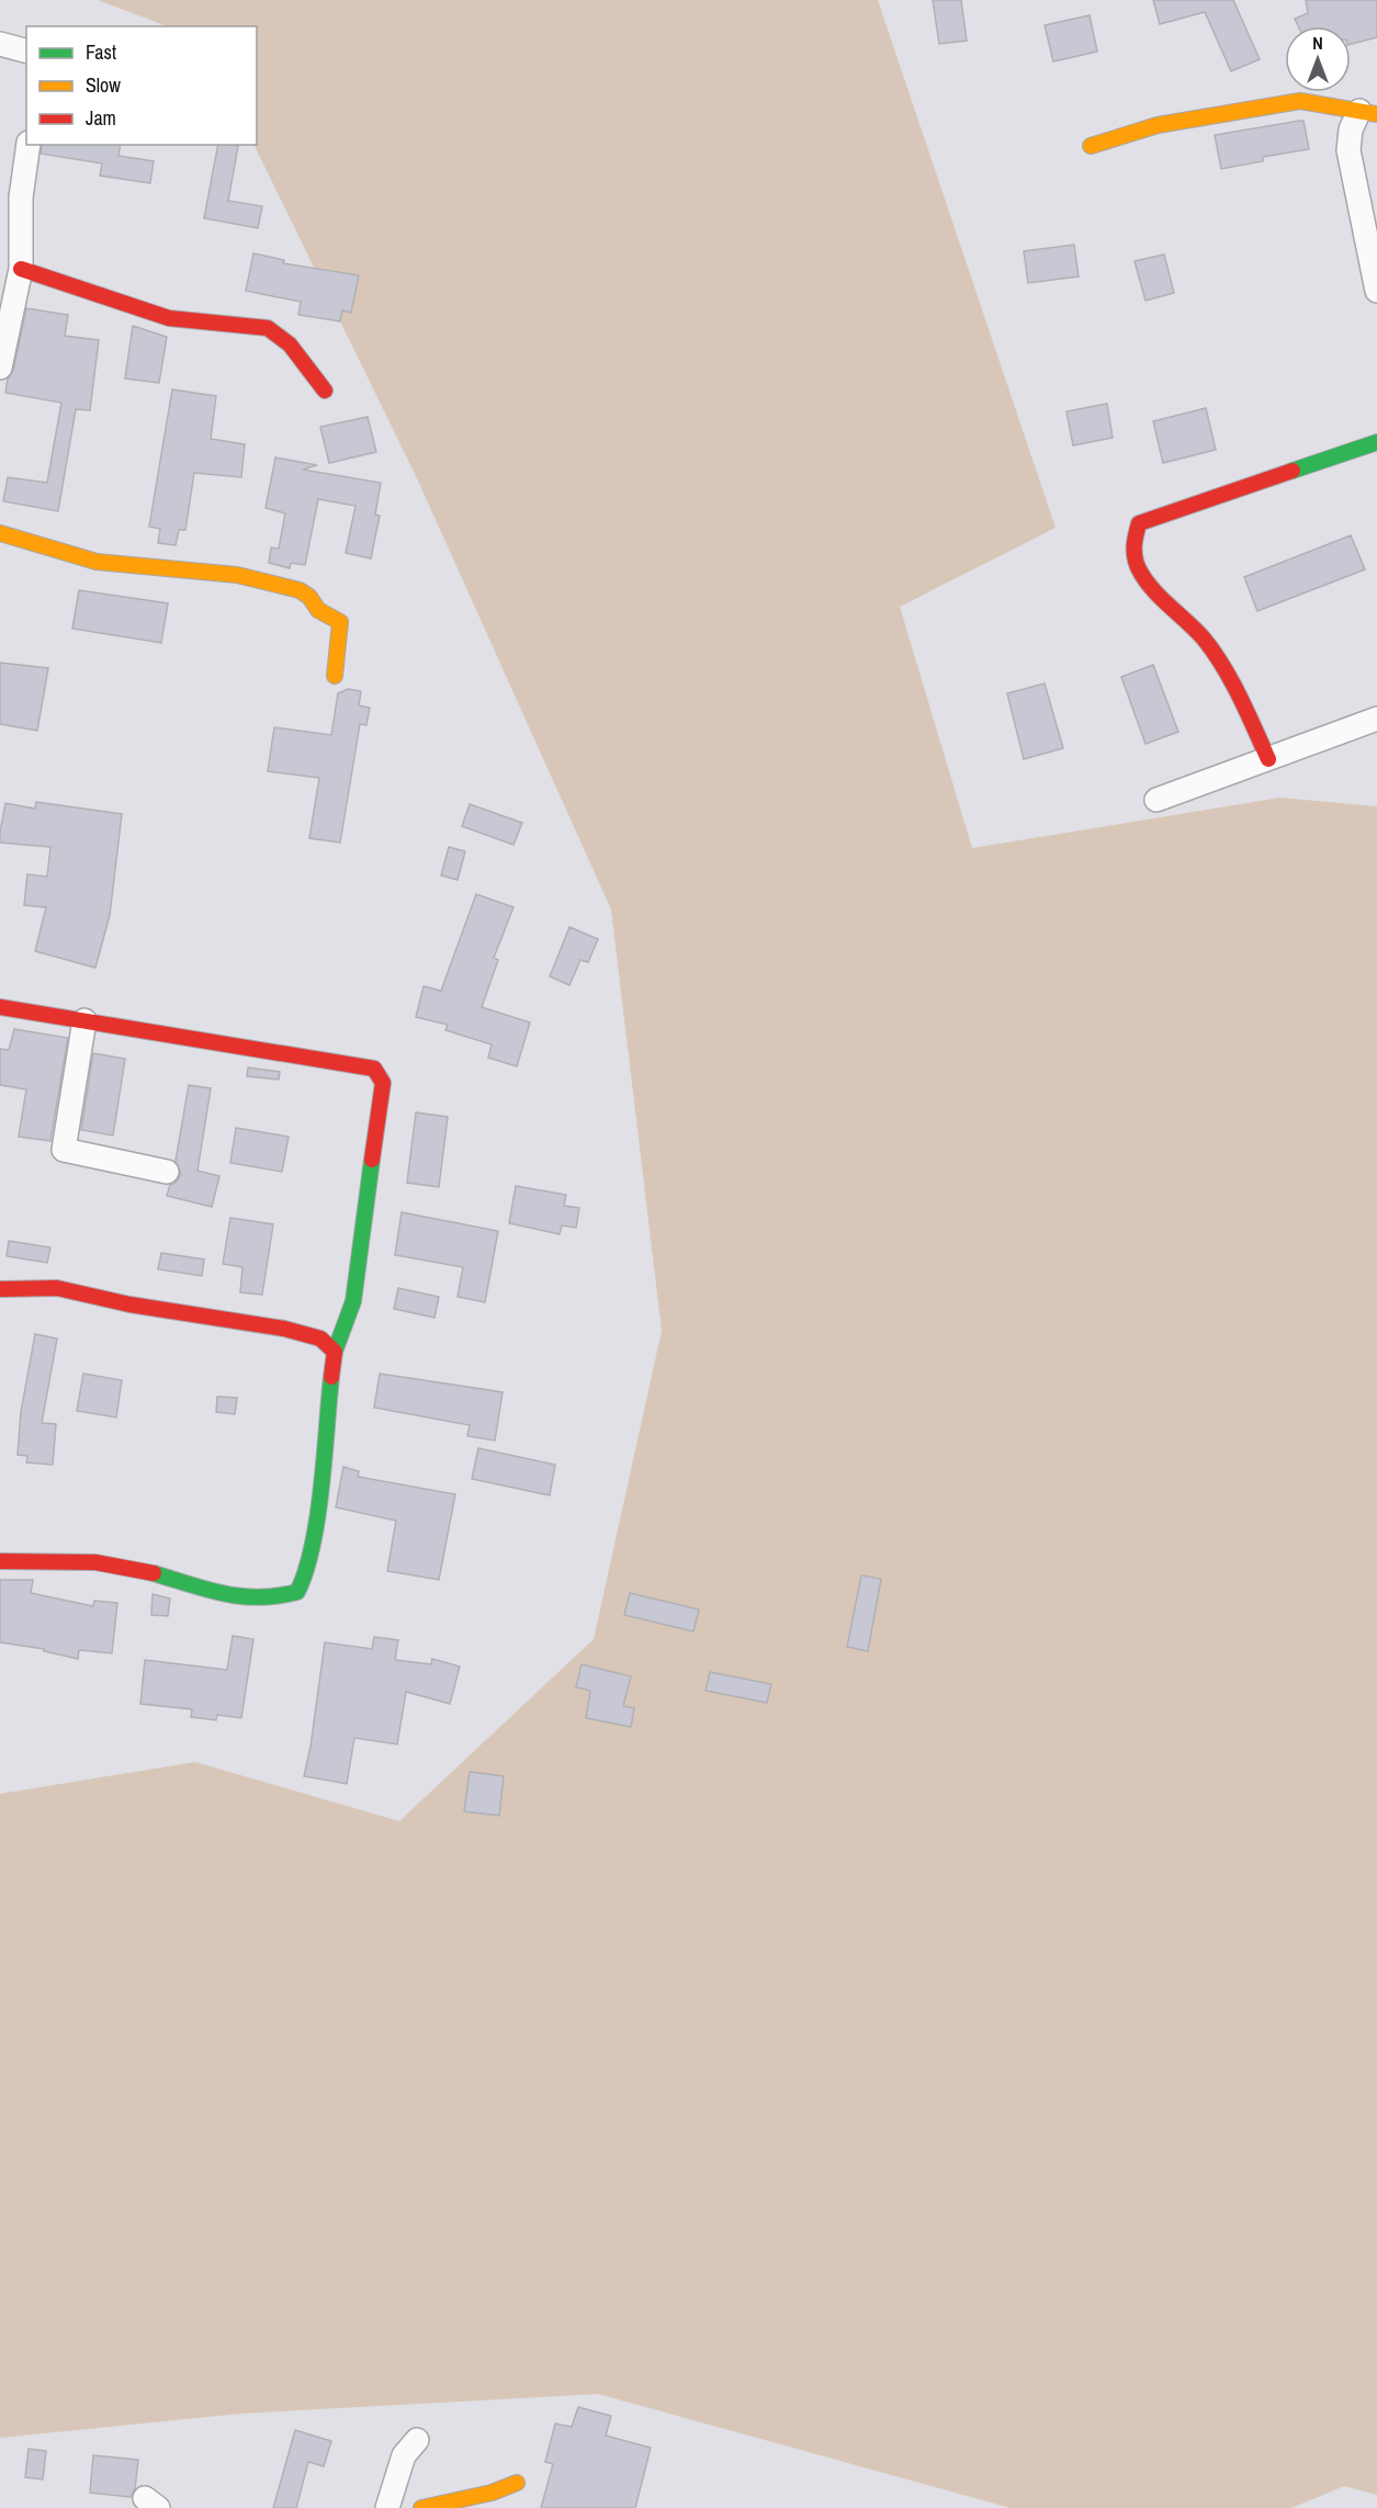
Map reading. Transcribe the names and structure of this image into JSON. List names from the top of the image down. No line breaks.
{"legend":["Fast","Slow","Jam"],"north":"top"}
